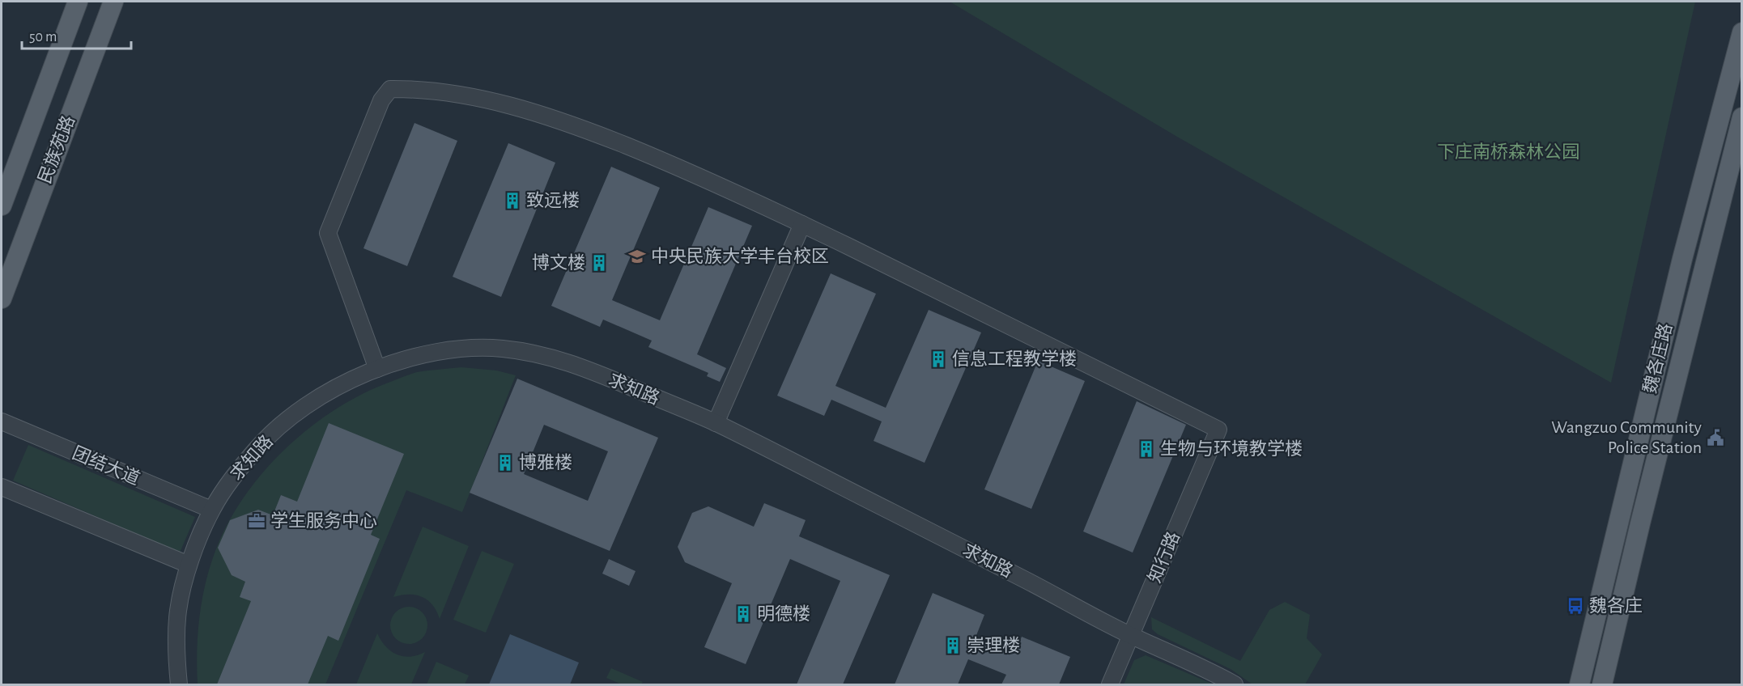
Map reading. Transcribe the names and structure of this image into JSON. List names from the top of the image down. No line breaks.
{"streets":{"main road":["民族苑路","魏各庄路"],"street":["求知路","团结大道","知行路"]},"crossings":[["求知路","团结大道"],["求知路","知行路"]],"parks":["下庄南桥森林公园"],"places":{"building":["致远楼","博文楼","信息工程教学楼","生物与环境教学楼","博雅楼","明德楼","崇理楼"],"school or university":["中央民族大学丰台校区"],"public building":["Wangzuo Community Police Station"],"office":["学生服务中心"],"bus stop":["魏各庄"]},"scale_bar":"50 m"}
